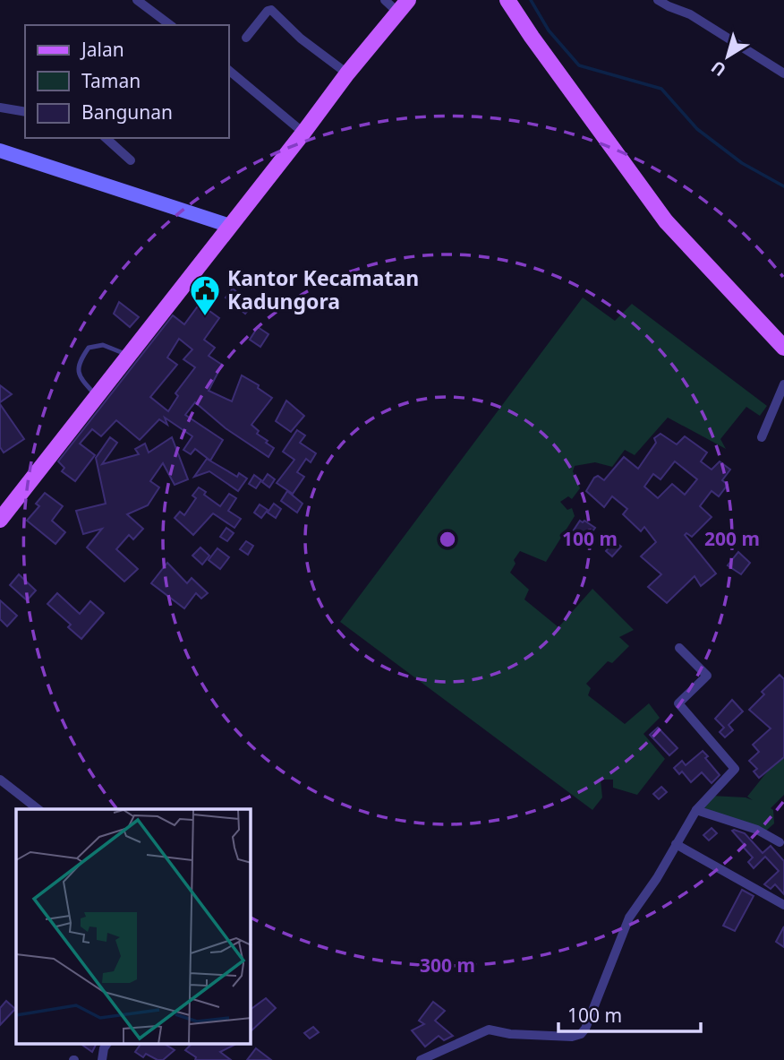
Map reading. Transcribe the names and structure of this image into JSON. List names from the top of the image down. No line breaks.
{"places":{"public building":["Kantor Kecamatan Kadungora"]},"legend":["Jalan","Taman","Bangunan"],"scale_bar":"100 m","north":"bottom left","rings":["100 m","200 m","300 m"]}
